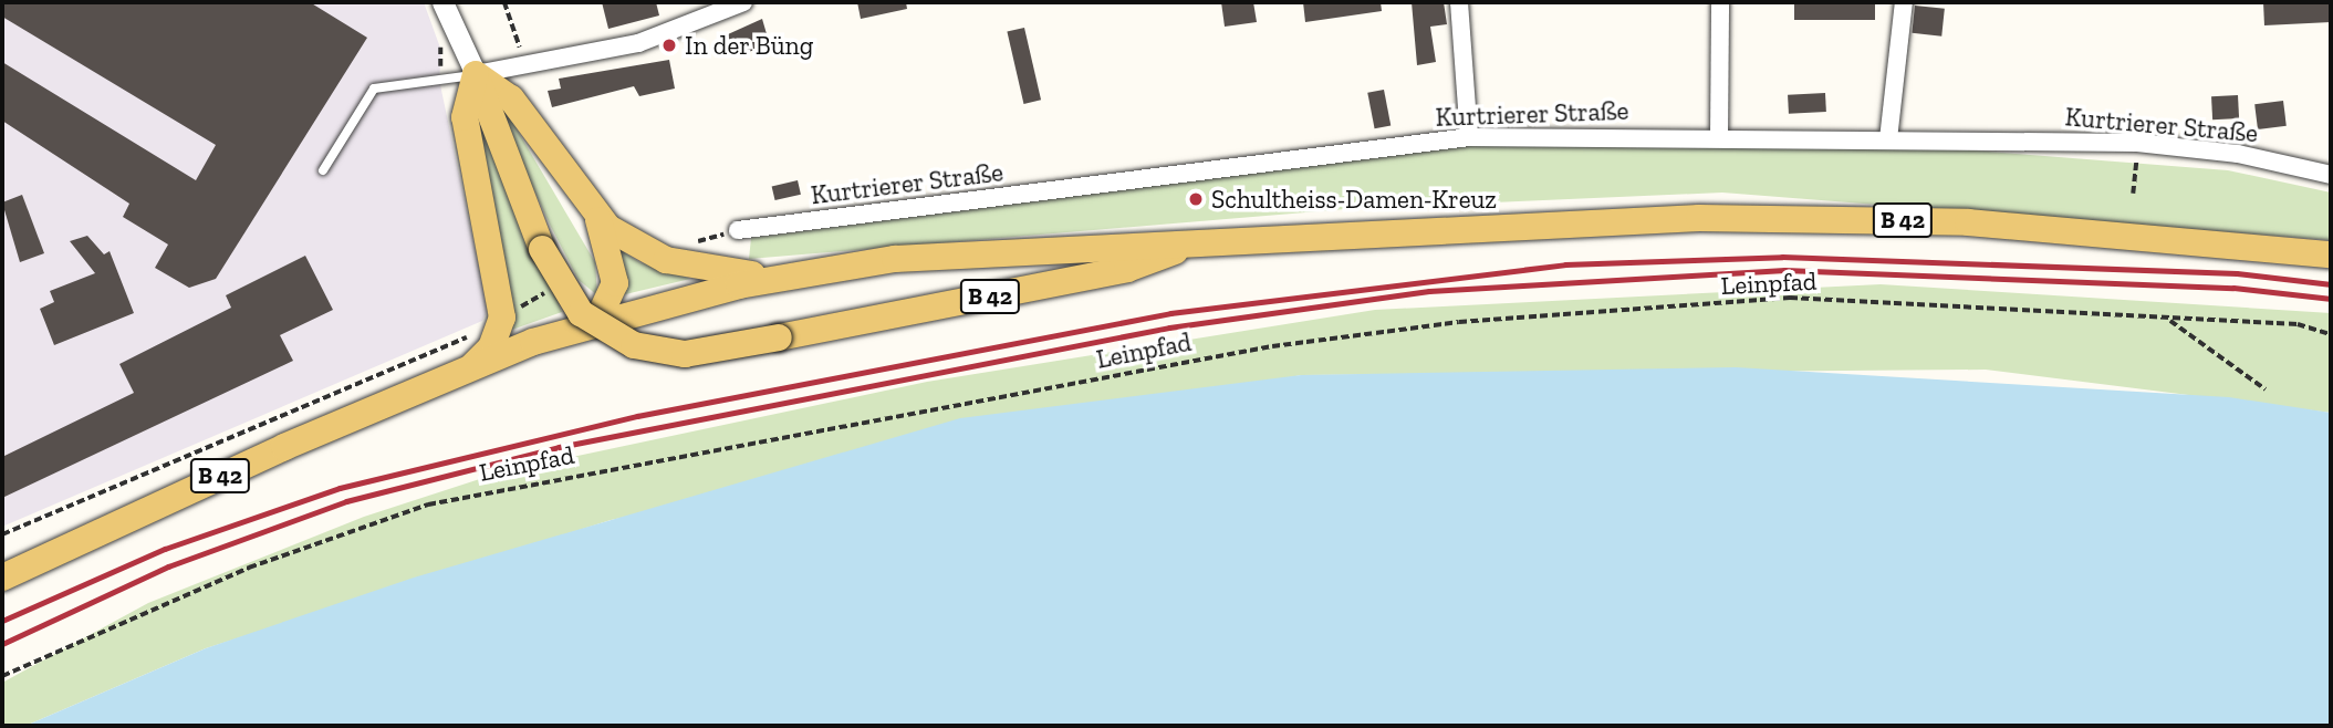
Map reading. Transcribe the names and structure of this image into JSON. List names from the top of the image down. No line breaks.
{"streets":{"main road":["B 42"],"street":["Kurtrierer Straße"],"path":["Leinpfad"]},"places":["In der Büng","Schultheiss-Damen-Kreuz"]}
